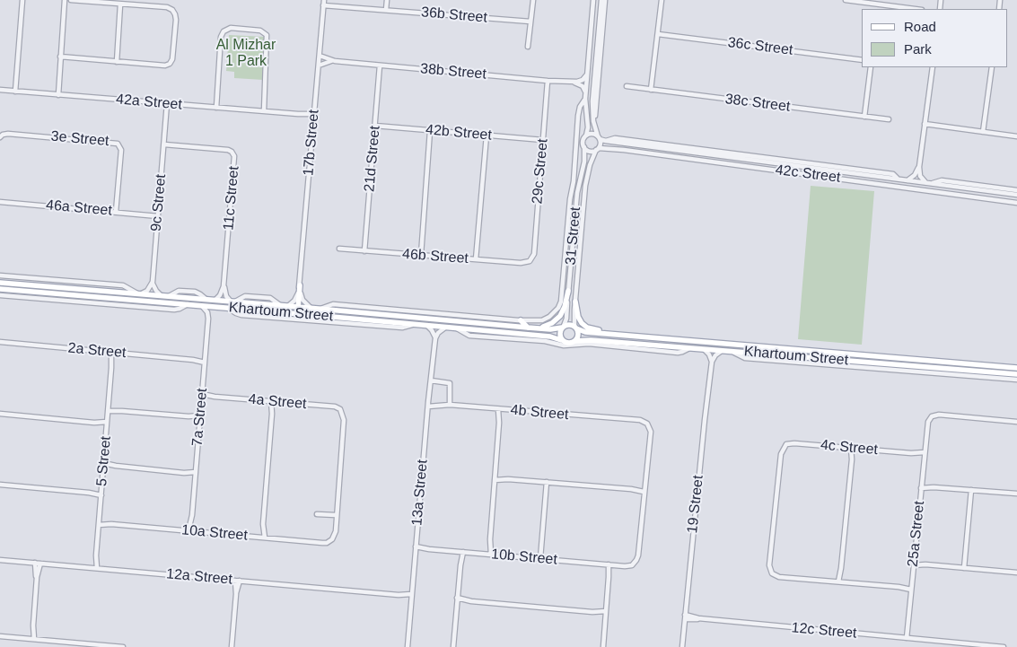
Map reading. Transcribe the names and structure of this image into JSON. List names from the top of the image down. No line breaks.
{"streets":{"main road":["Khartoum Street"],"street":["36b Street","36c Street","38b Street","42a Street","38c Street","42b Street","3e Street","17b Street","21d Street","29c Street","42c Street","11c Street","9c Street","46a Street","31 Street","46b Street","2a Street","4a Street","4b Street","7a Street","4c Street","5 Street","13a Street","19 Street","10a Street","25a Street","10b Street","12a Street","12c Street"]},"crossings":[["36b Street","17b Street"],["38b Street","17b Street"],["38b Street","21d Street"],["38b Street","29c Street"],["42a Street","17b Street"],["42a Street","9c Street"],["42b Street","21d Street"],["42b Street","29c Street"],["3e Street","46a Street"],["17b Street","Khartoum Street"],["21d Street","46b Street"],["29c Street","46b Street"],["42c Street","31 Street"],["11c Street","9c Street"],["11c Street","Khartoum Street"],["9c Street","46a Street"],["31 Street","Khartoum Street"],["2a Street","7a Street"],["2a Street","5 Street"],["4a Street","7a Street"],["4a Street","10a Street"],["4b Street","13a Street"],["4b Street","10b Street"],["7a Street","10a Street"],["4c Street","25a Street"],["5 Street","10a Street"],["5 Street","12a Street"],["13a Street","10b Street"],["13a Street","12a Street"],["19 Street","12c Street"],["25a Street","12c Street"]],"parks":["Al Mizhar 1 Park"],"legend":["Road","Park"]}
